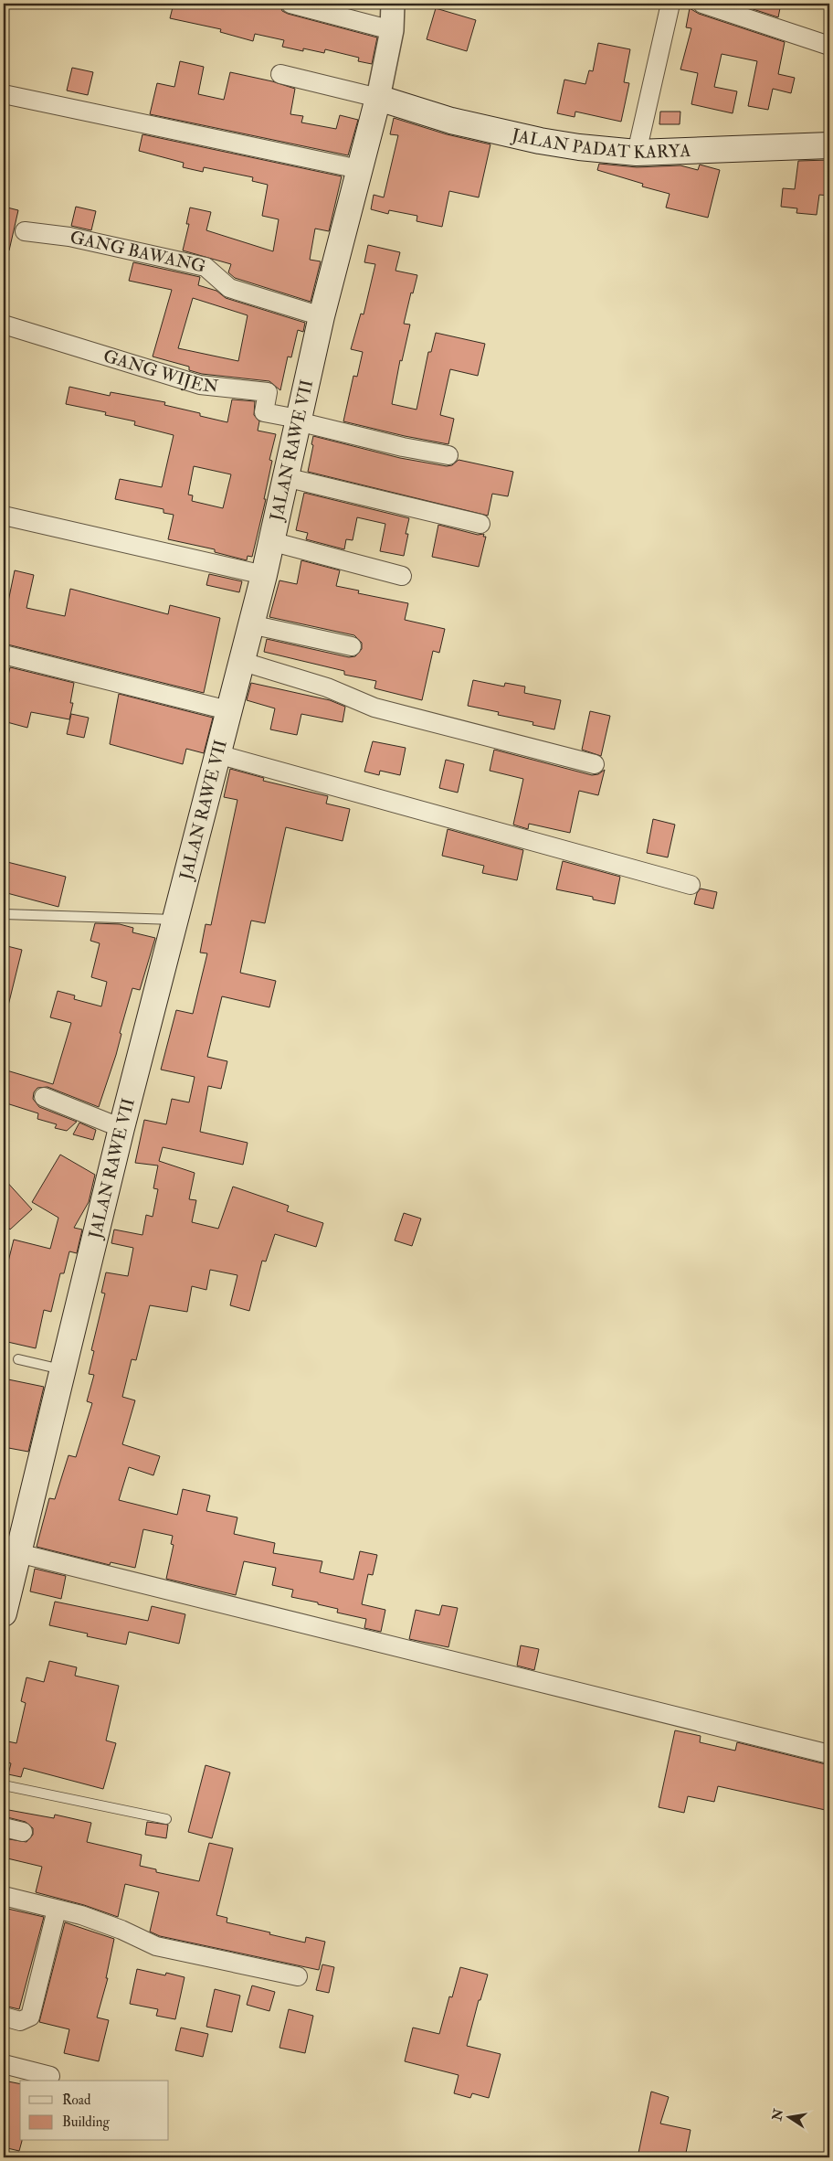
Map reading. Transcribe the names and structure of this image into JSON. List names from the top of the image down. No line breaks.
{"streets":{"main road":["JALAN PADAT KARYA","JALAN RAWE VII"],"street":["GANG BAWANG","GANG WIJEN"]},"crossings":[["JALAN PADAT KARYA","JALAN RAWE VII"],["GANG BAWANG","JALAN RAWE VII"],["GANG WIJEN","JALAN RAWE VII"]],"legend":["Road","Building"],"north":"left"}
